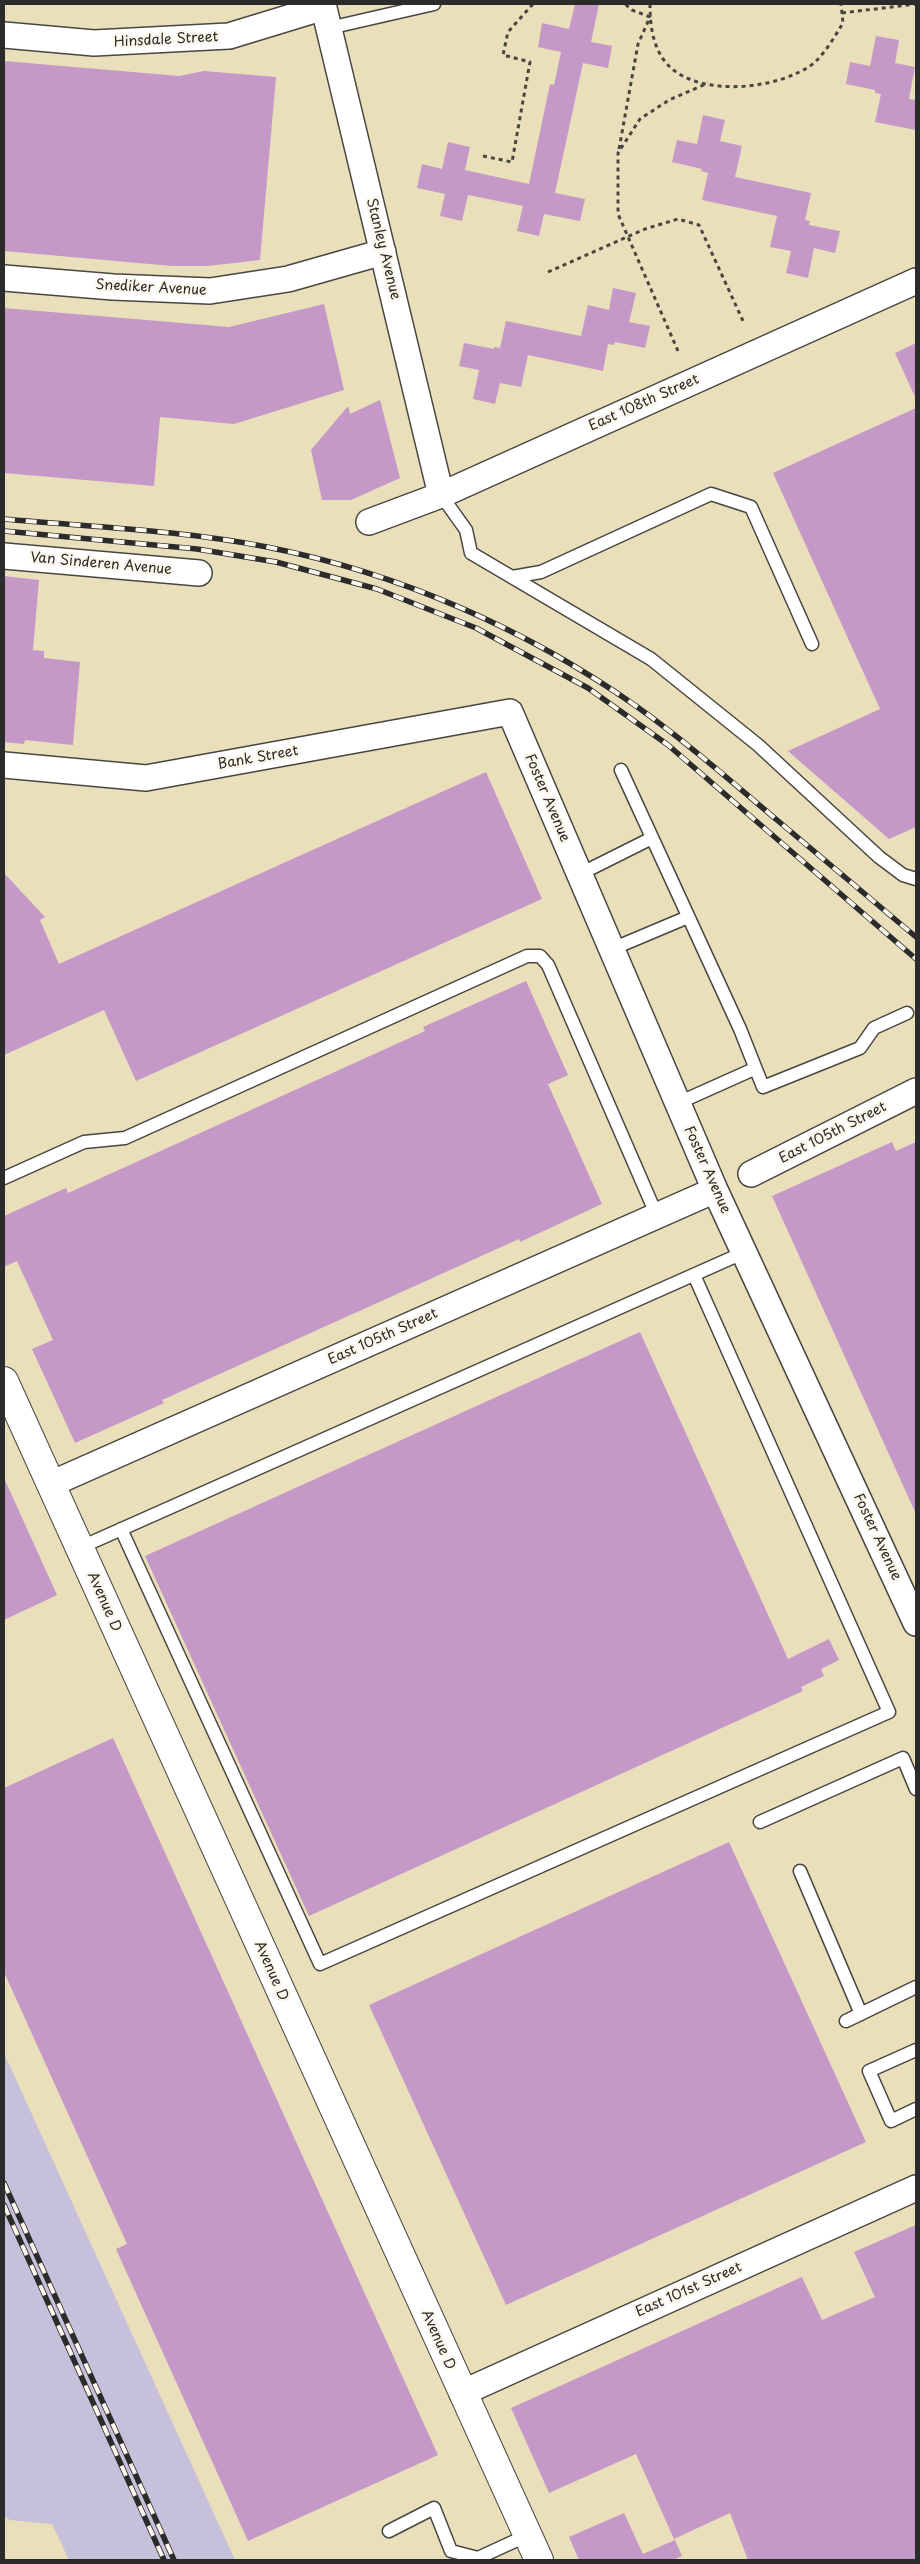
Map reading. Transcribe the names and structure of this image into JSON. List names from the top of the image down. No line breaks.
{"streets":{"main road":["Avenue D"],"street":["Hinsdale Street","Stanley Avenue","Snediker Avenue","East 108th Street","Van Sinderen Avenue","Bank Street","Foster Avenue","East 105th Street","East 101st Street"]},"crossings":[["Hinsdale Street","Stanley Avenue"],["Stanley Avenue","Snediker Avenue"],["Stanley Avenue","East 108th Street"],["Bank Street","Foster Avenue"],["Foster Avenue","East 105th Street"],["East 105th Street","Avenue D"],["Avenue D","East 101st Street"]]}
